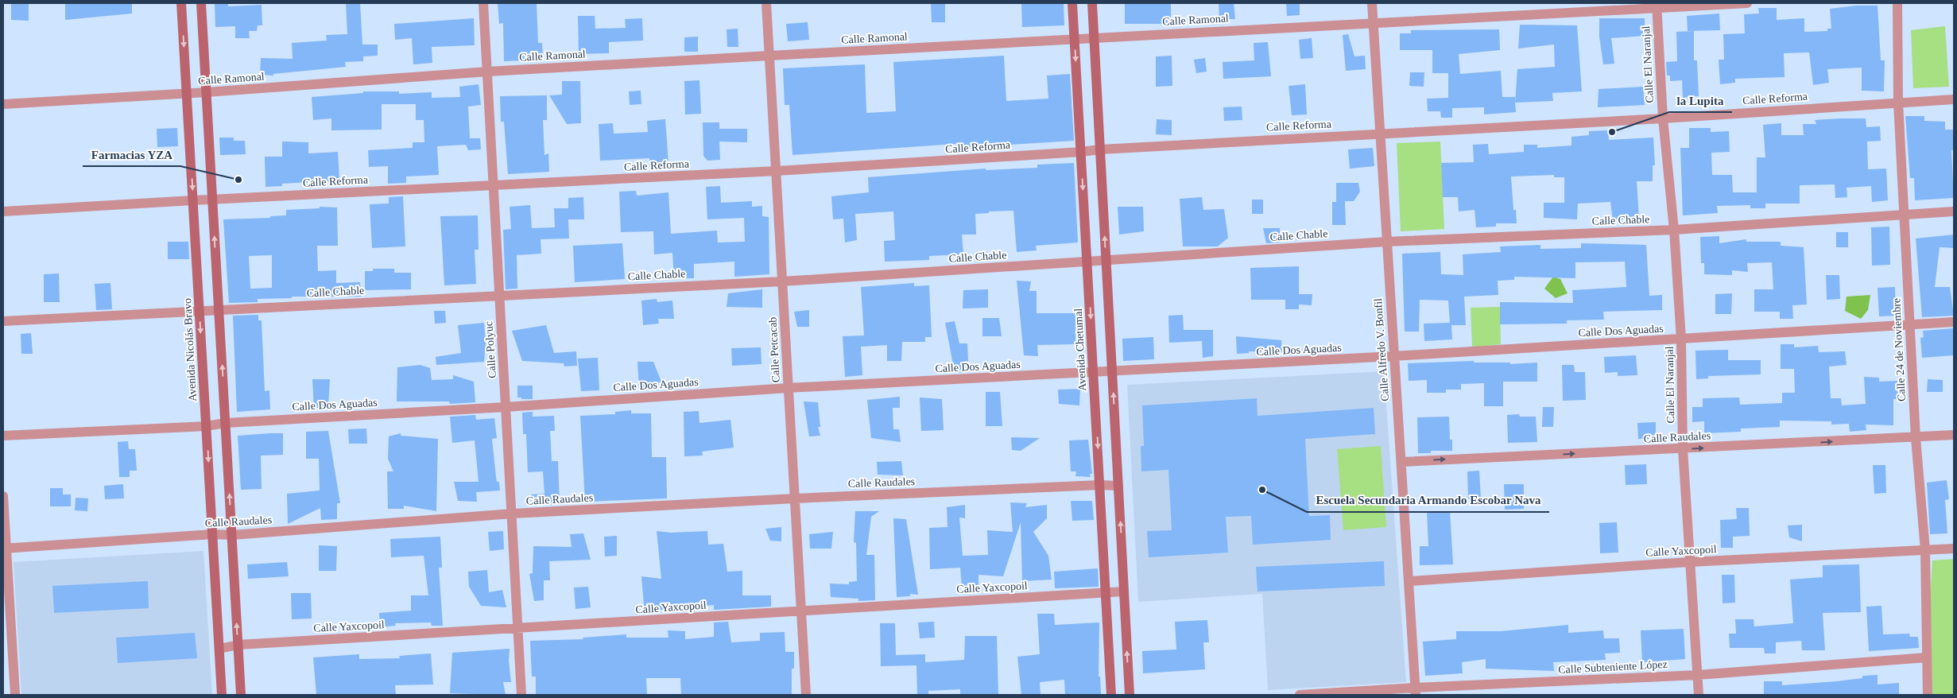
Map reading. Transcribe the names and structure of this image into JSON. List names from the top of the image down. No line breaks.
{"streets":{"main road":["Avenida Nicolás Bravo","Avenida Chetumal"],"street":["Calle Ramonal","Calle El Naranjal","Calle Reforma","Calle Chable","Calle Dos Aguadas","Calle Polyuc","Calle Petcacab","Calle Alfredo V. Bonfil","Calle 24 de Noviembre","Calle Raudales","Calle Yaxcopoil","Calle Subteniente López"]},"crossings":[["Calle Ramonal","Calle El Naranjal"],["Calle Ramonal","Avenida Nicolás Bravo"],["Calle Ramonal","Calle Polyuc"],["Calle Ramonal","Calle Petcacab"],["Calle Ramonal","Avenida Chetumal"],["Calle Ramonal","Calle Alfredo V. Bonfil"],["Calle El Naranjal","Calle Reforma"],["Calle El Naranjal","Calle Chable"],["Calle El Naranjal","Calle Dos Aguadas"],["Calle El Naranjal","Calle Raudales"],["Calle El Naranjal","Calle Yaxcopoil"],["Calle El Naranjal","Calle Subteniente López"],["Calle Reforma","Avenida Nicolás Bravo"],["Calle Reforma","Calle Polyuc"],["Calle Reforma","Calle Petcacab"],["Calle Reforma","Avenida Chetumal"],["Calle Reforma","Calle Alfredo V. Bonfil"],["Calle Reforma","Calle 24 de Noviembre"],["Calle Chable","Avenida Nicolás Bravo"],["Calle Chable","Calle Polyuc"],["Calle Chable","Calle Petcacab"],["Calle Chable","Avenida Chetumal"],["Calle Chable","Calle Alfredo V. Bonfil"],["Calle Chable","Calle 24 de Noviembre"],["Calle Dos Aguadas","Avenida Nicolás Bravo"],["Calle Dos Aguadas","Calle Polyuc"],["Calle Dos Aguadas","Calle Petcacab"],["Calle Dos Aguadas","Avenida Chetumal"],["Calle Dos Aguadas","Calle Alfredo V. Bonfil"],["Calle Dos Aguadas","Calle 24 de Noviembre"],["Avenida Nicolás Bravo","Calle Raudales"],["Avenida Nicolás Bravo","Calle Yaxcopoil"],["Calle Polyuc","Calle Raudales"],["Calle Polyuc","Calle Yaxcopoil"],["Calle Petcacab","Calle Raudales"],["Calle Petcacab","Calle Yaxcopoil"],["Avenida Chetumal","Calle Raudales"],["Avenida Chetumal","Calle Yaxcopoil"],["Calle Alfredo V. Bonfil","Calle Raudales"],["Calle Alfredo V. Bonfil","Calle Yaxcopoil"],["Calle Alfredo V. Bonfil","Calle Subteniente López"],["Calle 24 de Noviembre","Calle Raudales"],["Calle 24 de Noviembre","Calle Yaxcopoil"],["Calle 24 de Noviembre","Calle Subteniente López"]],"places":["la Lupita","Farmacias YZA","Escuela Secundaria Armando Escobar Nava"]}
